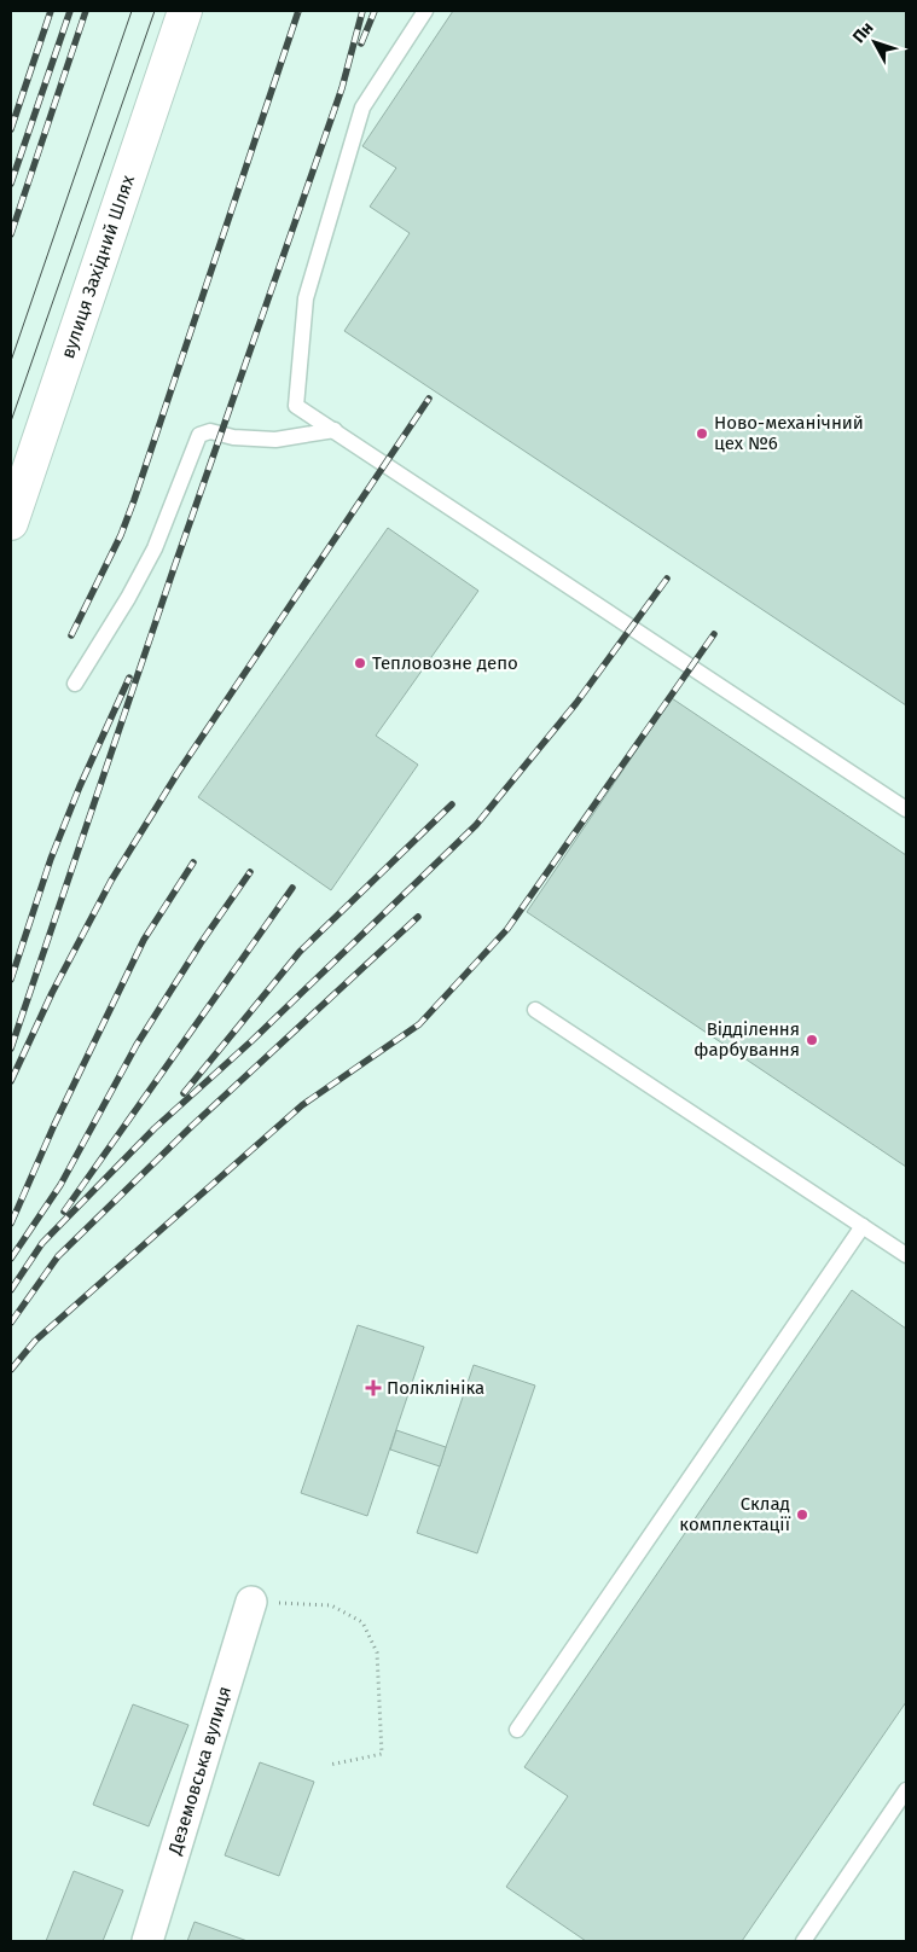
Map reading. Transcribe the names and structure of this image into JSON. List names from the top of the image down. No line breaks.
{"streets":{"street":["вулиця Західний Шлях","Деземовська вулиця"]},"places":{"other":["Ново-механічний цех №6","Тепловозне депо","Відділення фарбування","Склад комплектації"],"health":["Поліклініка"]},"north":"top left"}
